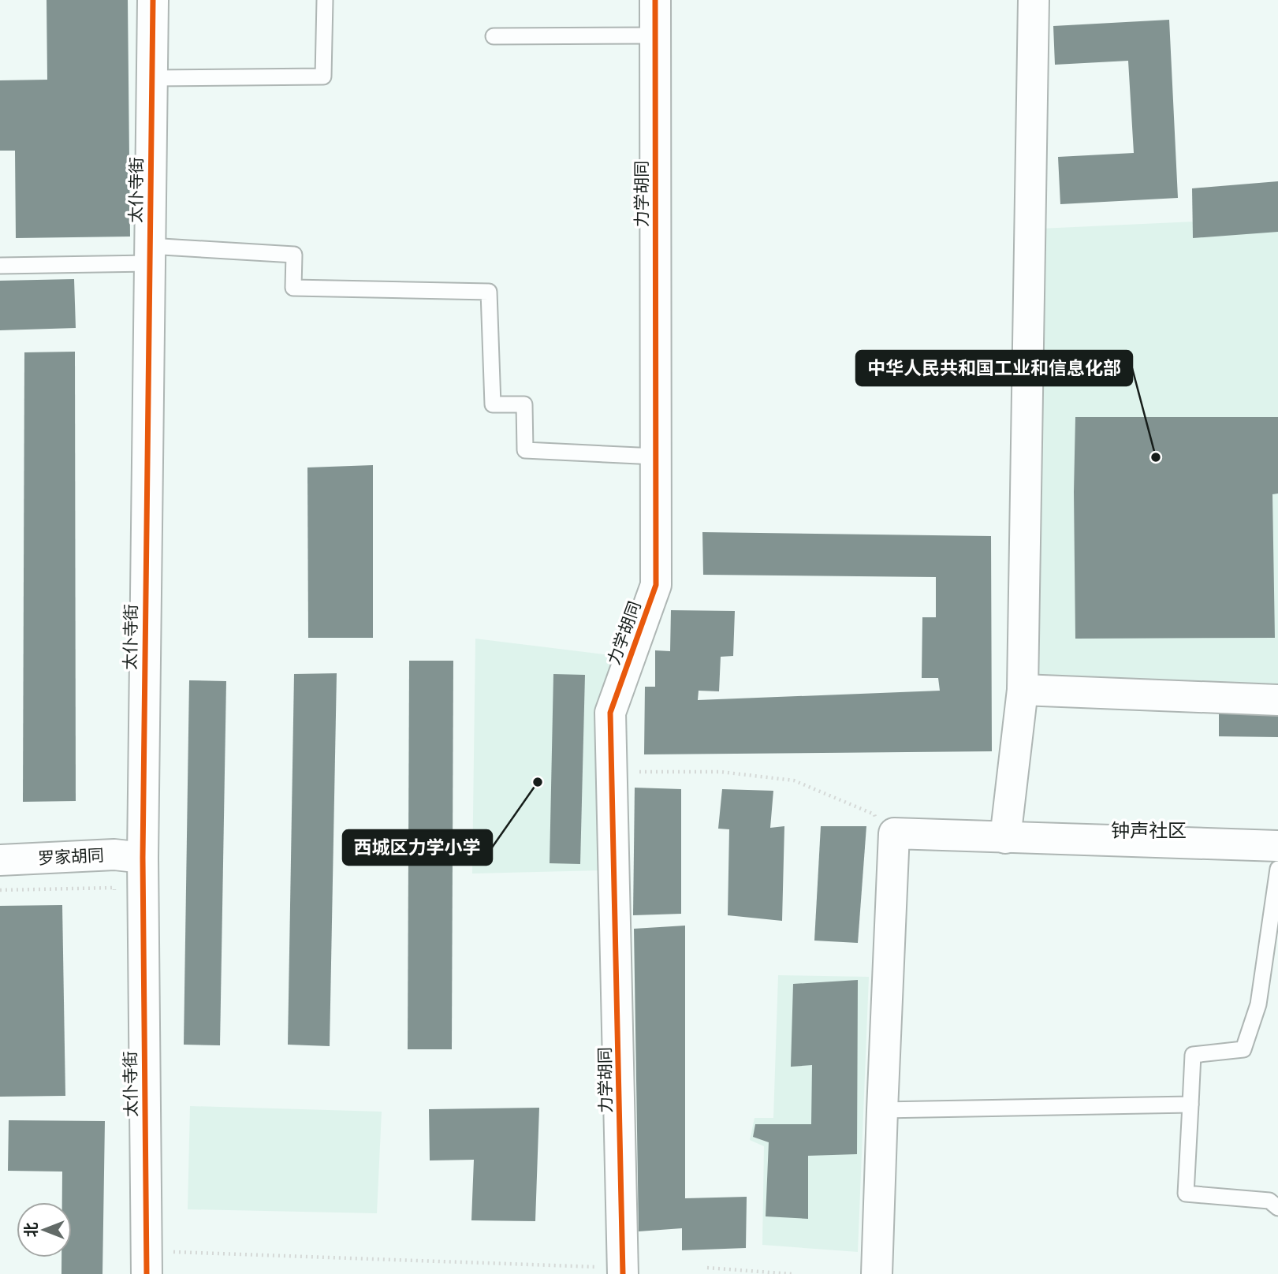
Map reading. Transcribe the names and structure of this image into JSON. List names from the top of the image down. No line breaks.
{"streets":{"street":["太仆寺街","力学胡同","罗家胡同"]},"crossings":[["太仆寺街","罗家胡同"]],"districts":["钟声社区"],"places":["中华人民共和国工业和信息化部","西城区力学小学"],"north":"left"}
